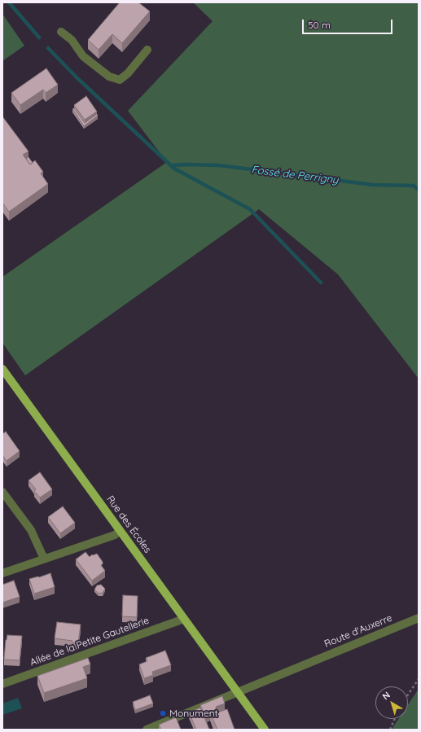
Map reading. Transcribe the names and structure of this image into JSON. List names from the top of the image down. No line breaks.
{"streets":{"main road":["Rue des Écoles"],"street":["Route d'Auxerre","Allée de la Petite Gautellerie"]},"crossings":[["Rue des Écoles","Route d'Auxerre"],["Rue des Écoles","Allée de la Petite Gautellerie"]],"water":["Fossé de Perrigny"],"places":["Monument"],"scale_bar":"50 m","north":"top left"}
